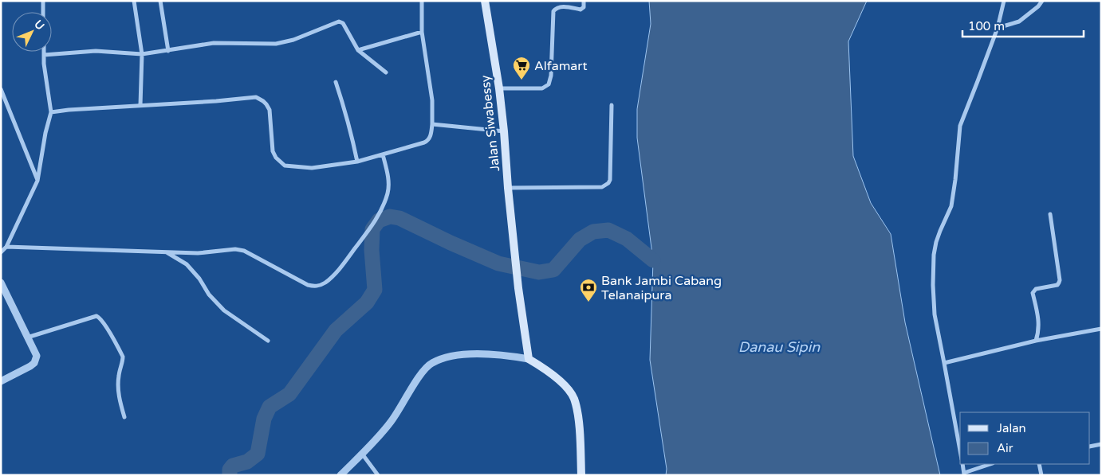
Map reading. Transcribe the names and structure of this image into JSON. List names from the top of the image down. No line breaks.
{"streets":{"main road":["Jalan Siwabessy"]},"water":["Danau Sipin"],"places":{"supermarket":["Alfamart"],"bank":["Bank Jambi Cabang Telanaipura"]},"legend":["Jalan","Air"],"scale_bar":"100 m","north":"top right"}
